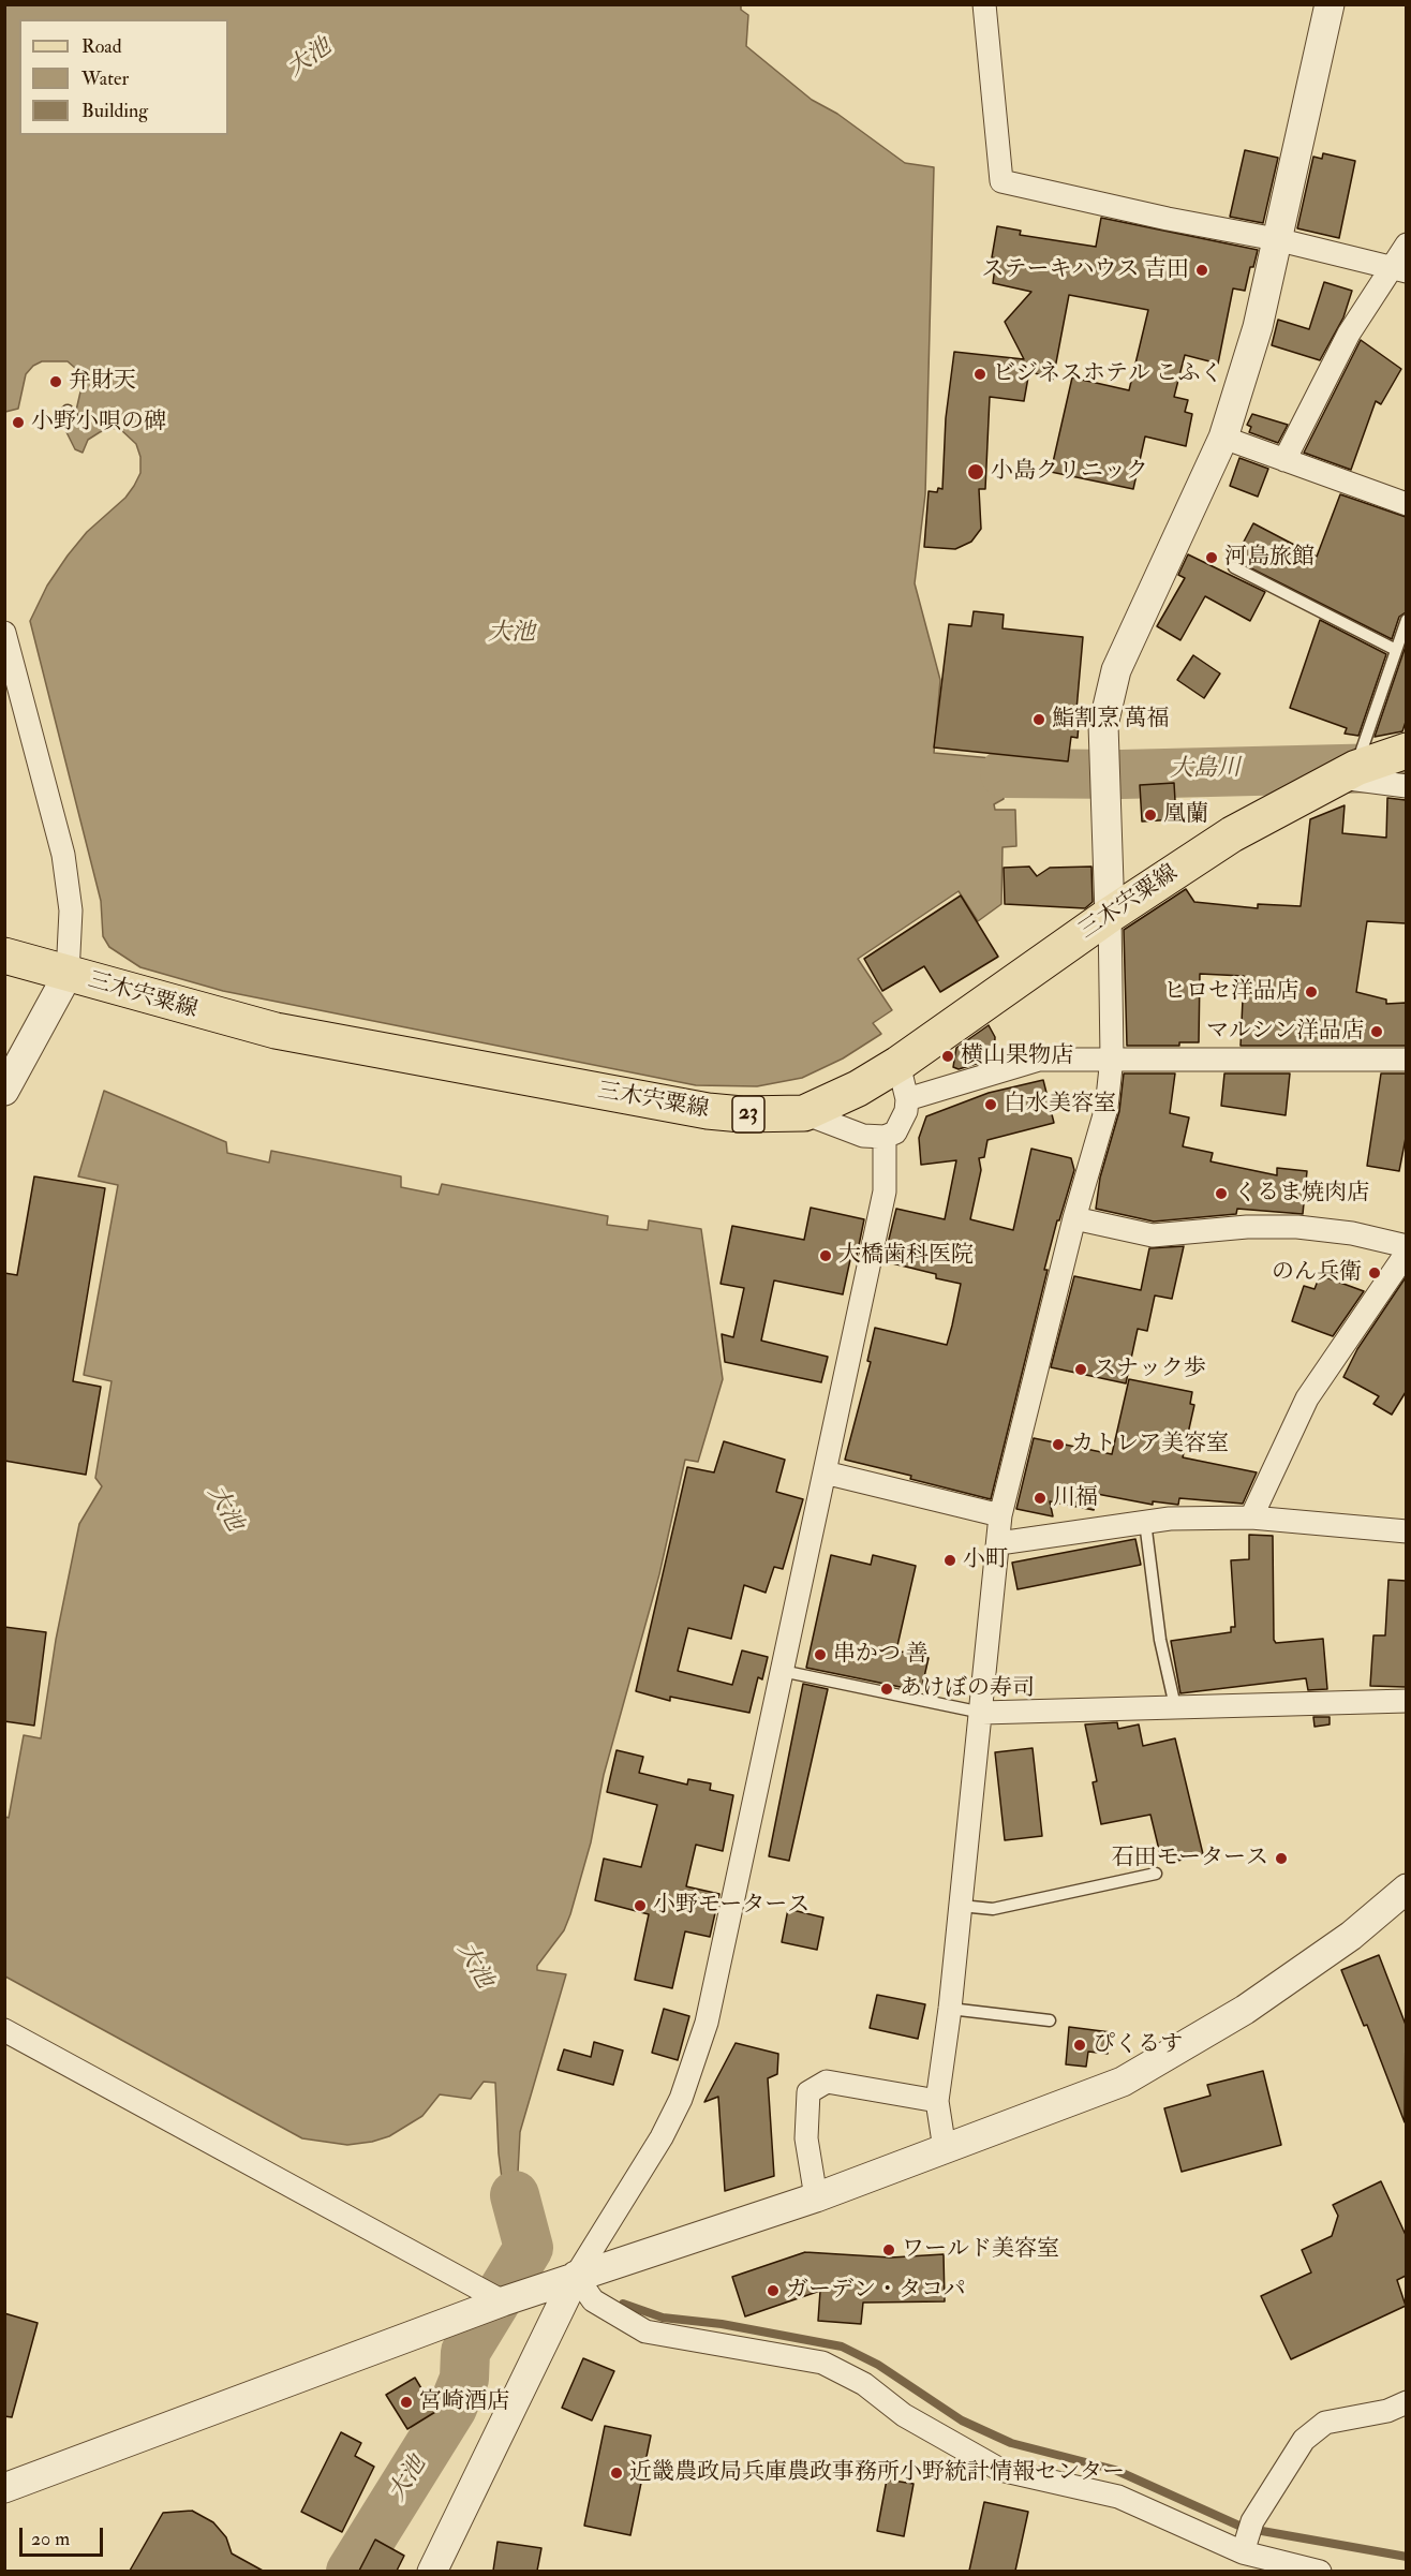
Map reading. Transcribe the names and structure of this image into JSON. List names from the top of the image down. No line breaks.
{"streets":{"main road":["三木宍粟線","23"]},"water":["大池","大島川"],"places":["ステーキハウス 吉田","ビジネスホテル こふく","弁財天","小野小唄の碑","小島クリニック","河島旅館","鮨割烹 萬福","凰蘭","ヒロセ洋品店","マルシン洋品店","横山果物店","白水美容室","くるま焼肉店","大橋歯科医院","のん兵衛","スナック歩","カトレア美容室","川福","小町","串かつ 善","あけぼの寿司","石田モータース","小野モータース","ぴくるす","ワールド美容室","ガーデン・タコパ","宮崎酒店","近畿農政局兵庫農政事務所小野統計情報センター"],"legend":["Road","Water","Building"],"scale_bar":"20 m"}
